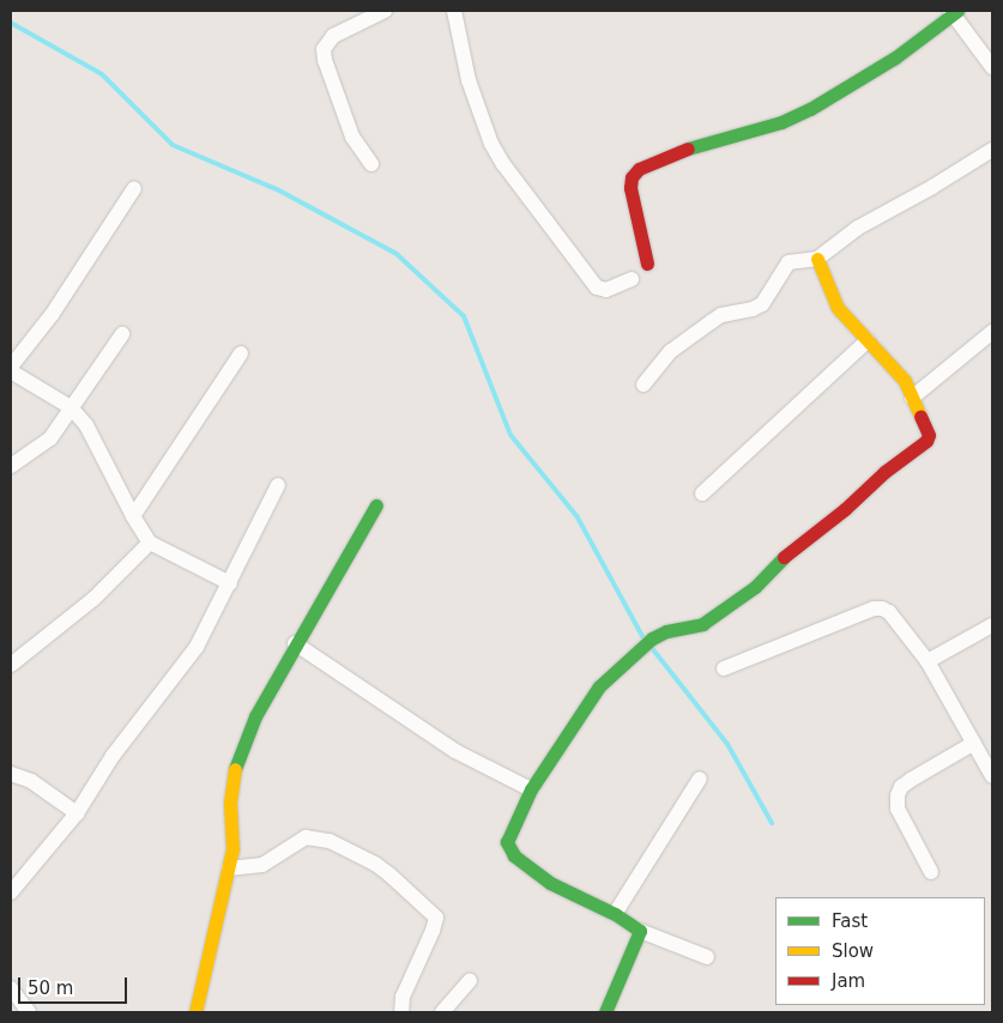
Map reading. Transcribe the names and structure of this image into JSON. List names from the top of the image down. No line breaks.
{"legend":["Fast","Slow","Jam"],"scale_bar":"50 m"}
